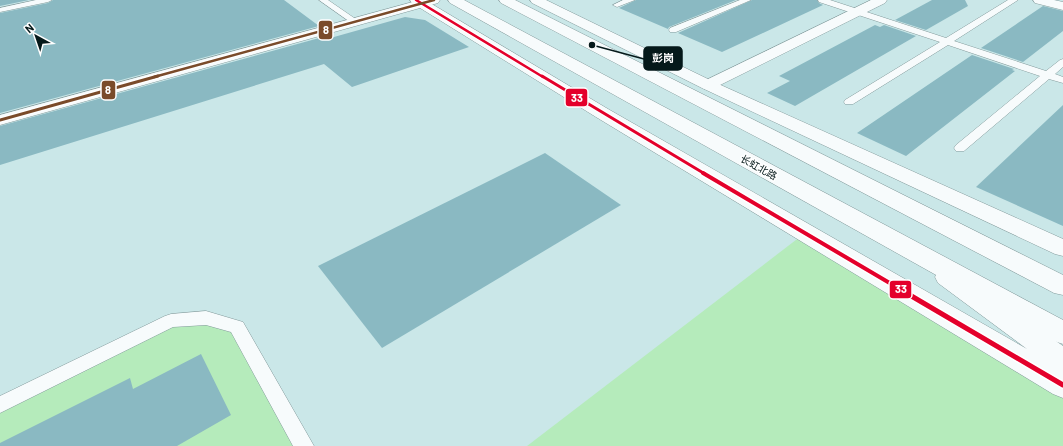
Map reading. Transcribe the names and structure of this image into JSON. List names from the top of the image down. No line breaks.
{"streets":{"main road":["长虹北路"]},"places":["彭岗"],"lines":["transit line 33","transit line 8"],"north":"top left"}
